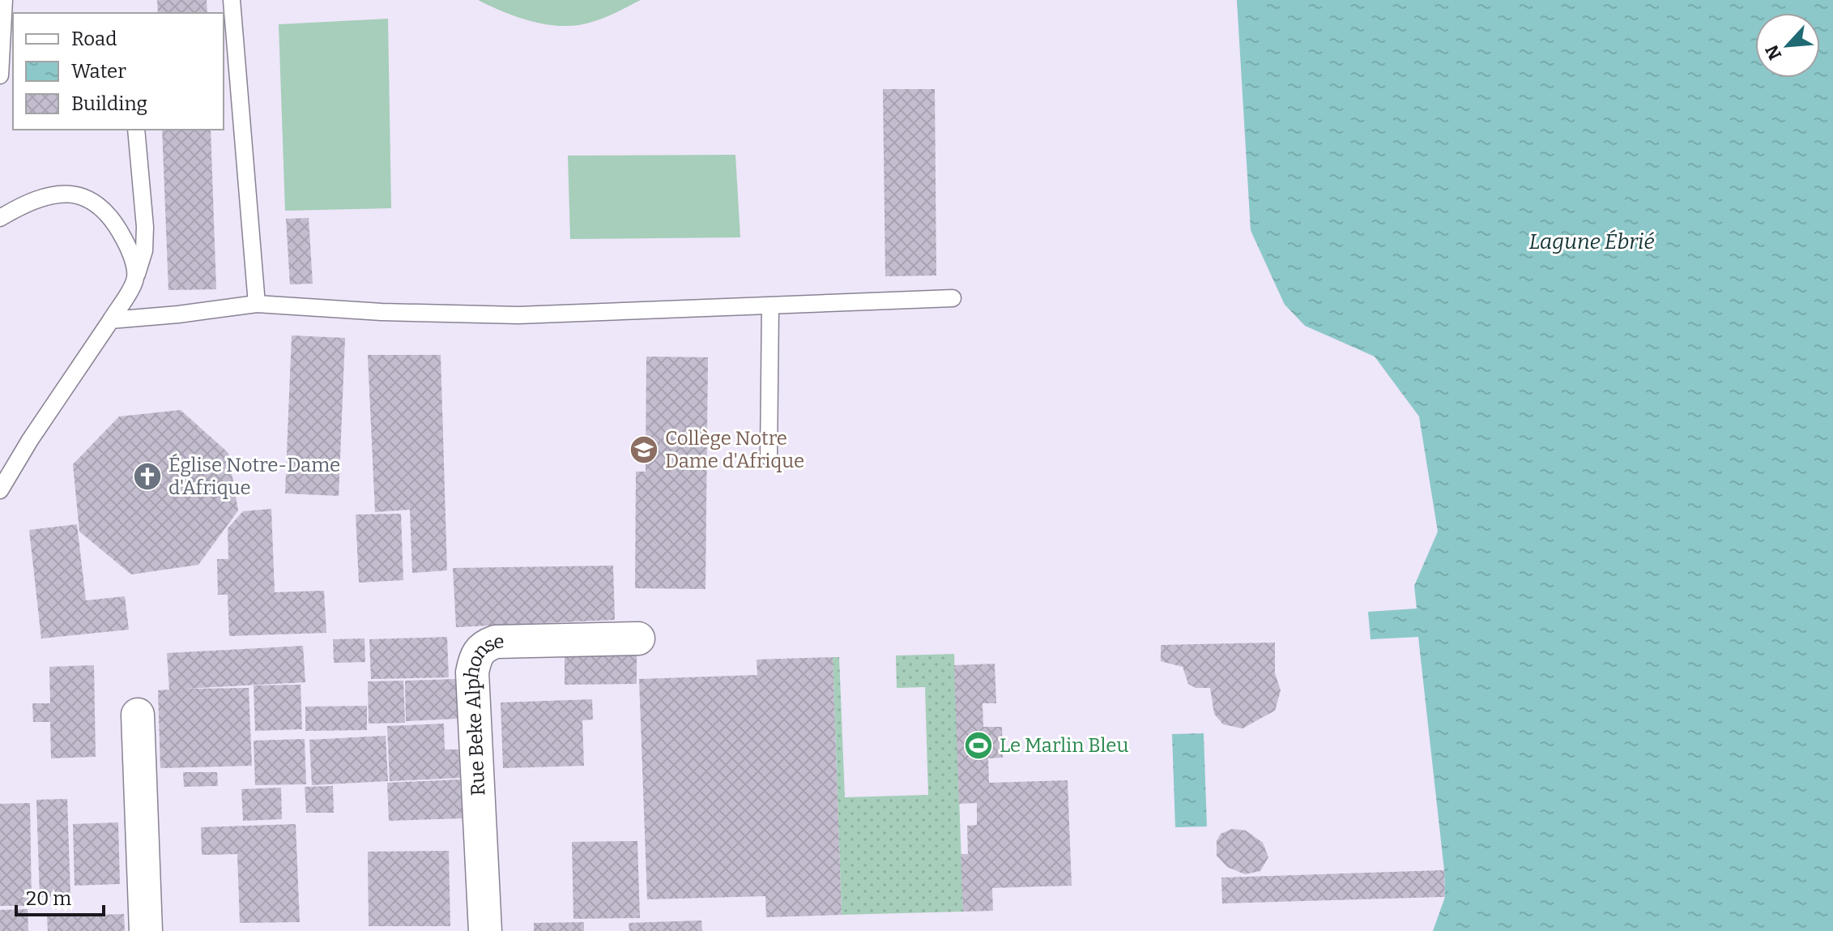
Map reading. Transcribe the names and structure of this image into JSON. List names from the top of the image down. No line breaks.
{"streets":{"street":["Rue Beke Alphonse"]},"water":["Lagune Ébrié"],"places":{"school or university":["Collège Notre Dame d'Afrique"],"church":["Église Notre-Dame d'Afrique"],"sports":["Le Marlin Bleu"]},"legend":["Road","Water","Building"],"scale_bar":"20 m","north":"bottom left"}
